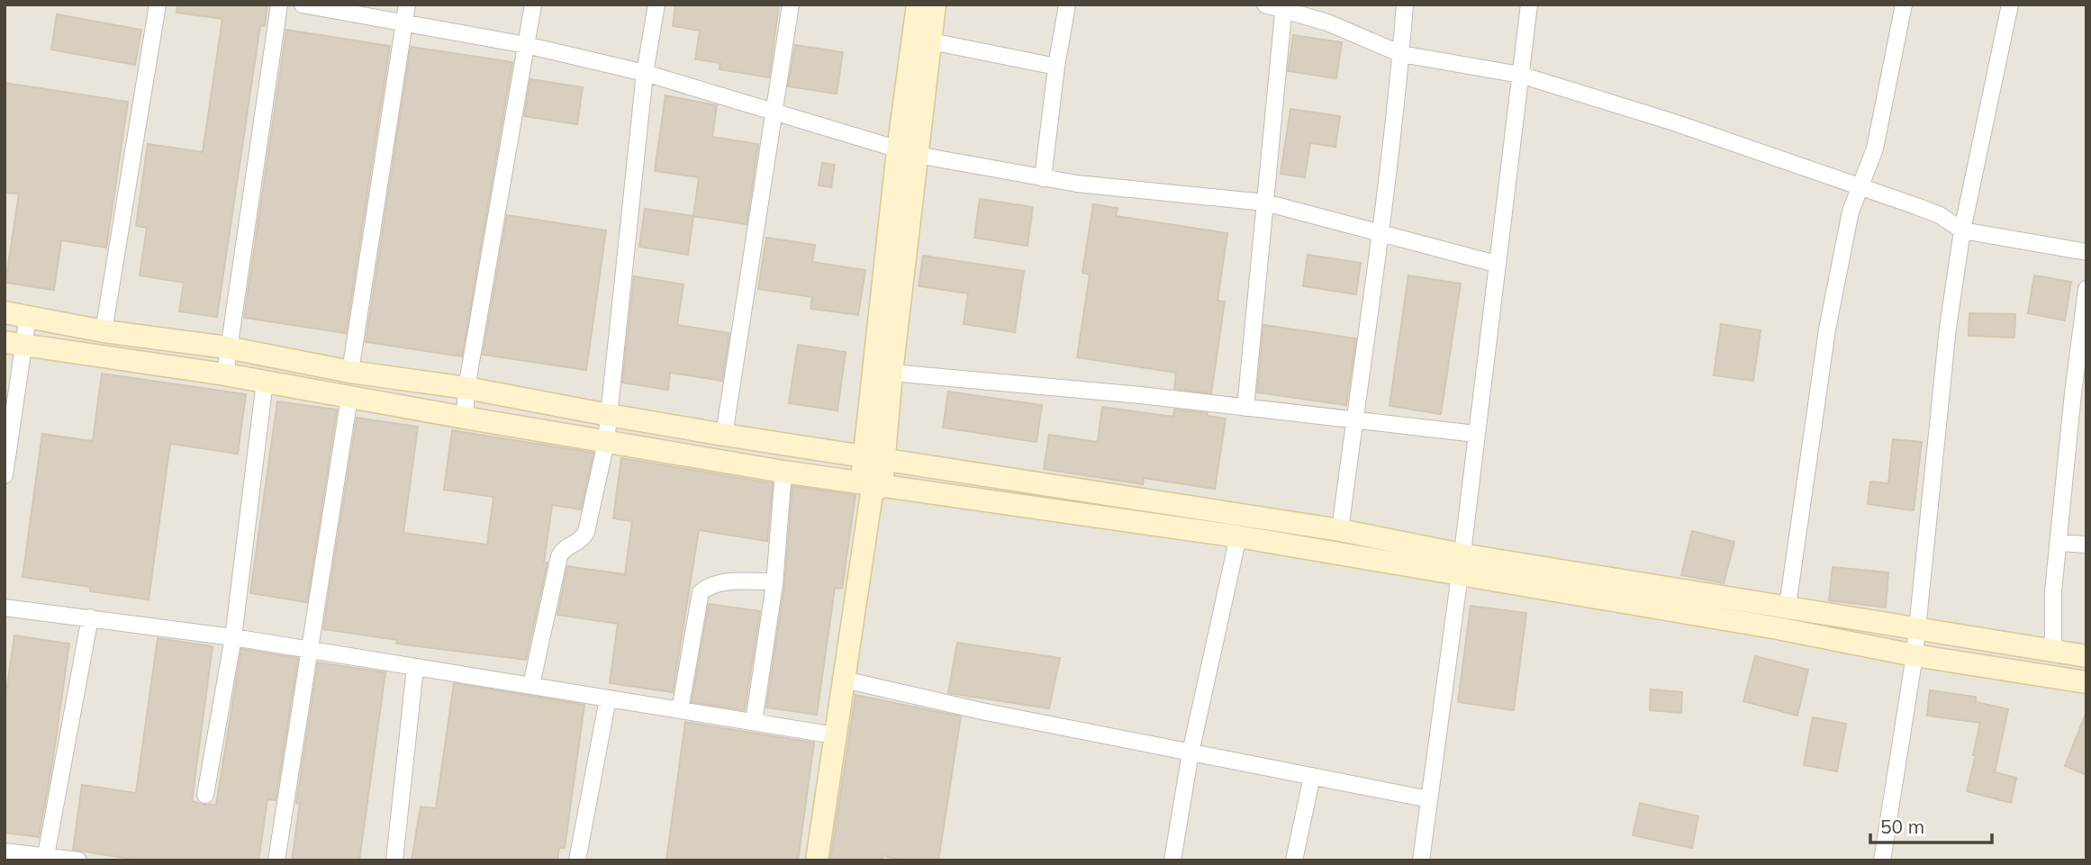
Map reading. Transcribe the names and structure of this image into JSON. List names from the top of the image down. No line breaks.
{"scale_bar":"50 m"}
